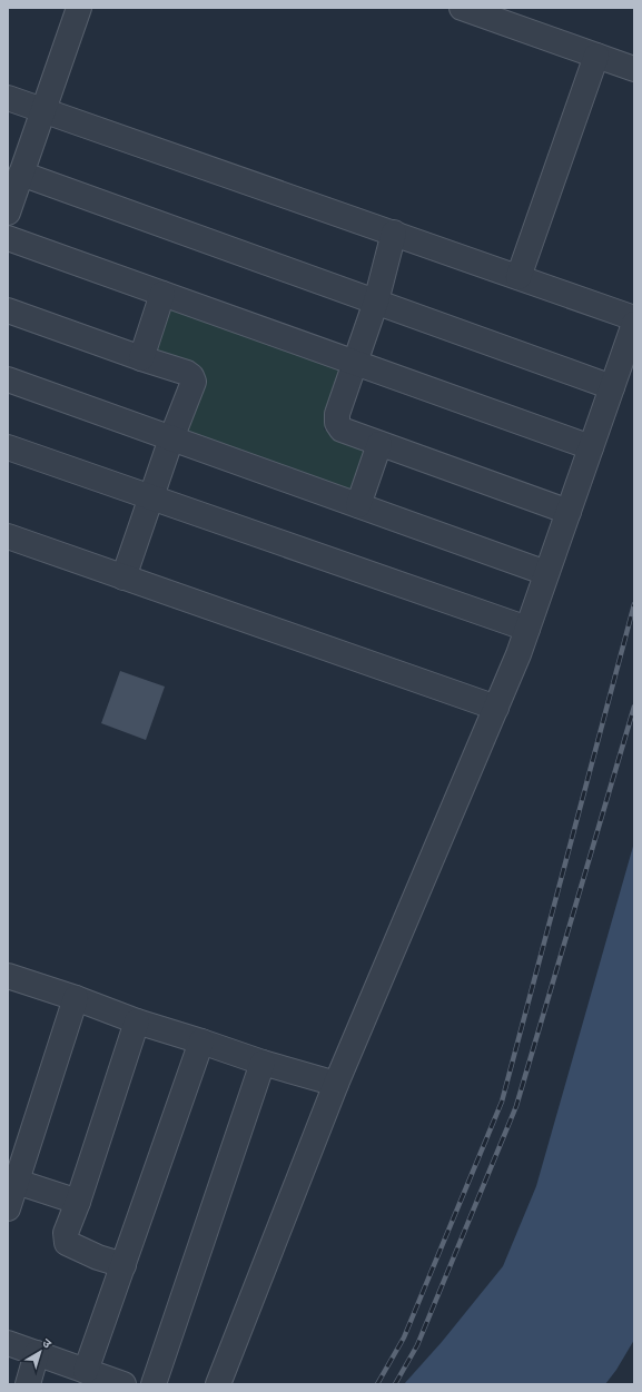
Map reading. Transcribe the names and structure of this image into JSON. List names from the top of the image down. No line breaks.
{"north":"top right"}
